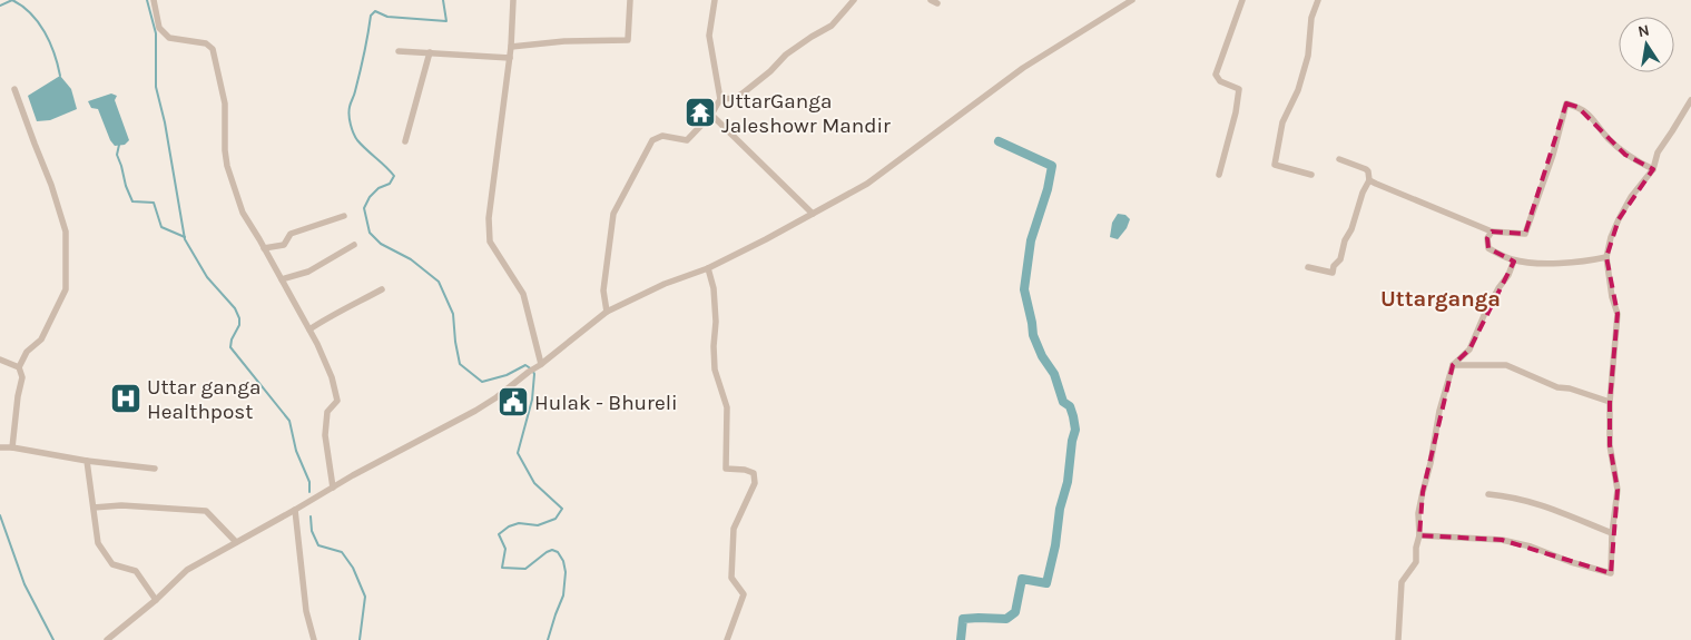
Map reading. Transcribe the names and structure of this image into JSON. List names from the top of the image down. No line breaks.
{"districts":["Uttarganga"],"places":{"temple":["UttarGanga Jaleshowr Mandir"],"hospital":["Uttar ganga Healthpost"],"public building":["Hulak - Bhureli"]},"north":"top"}
